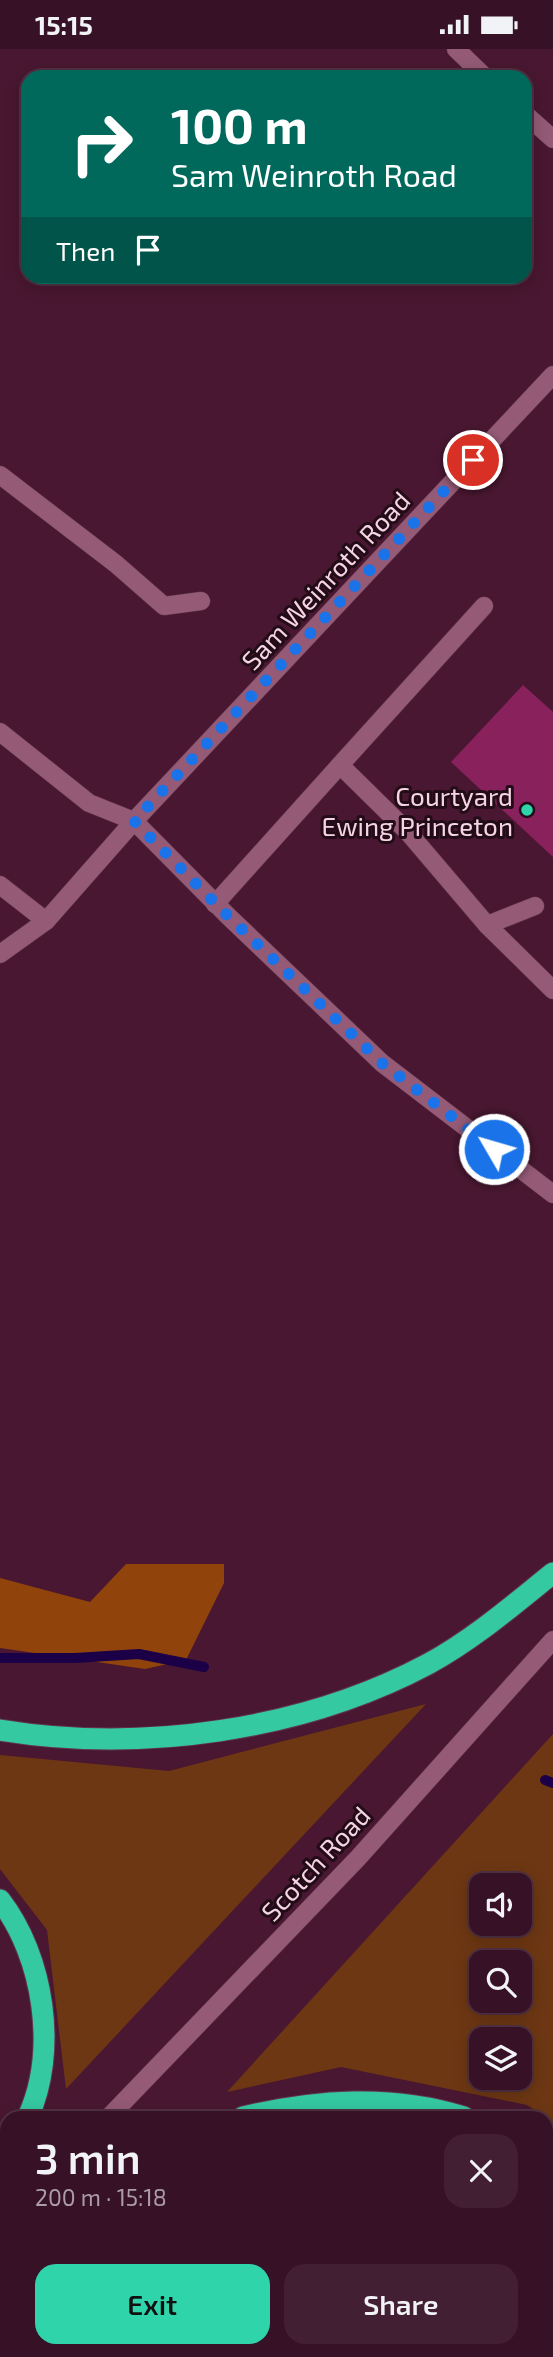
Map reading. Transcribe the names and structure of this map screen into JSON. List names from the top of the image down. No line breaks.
{"streets":{"main road":["Sam Weinroth Road","Scotch Road"]},"places":["Courtyard Ewing Princeton"],"page":{"status":"15:15","turn":["100 m","Sam Weinroth Road"],"then":"Then","heading":["3 min","200 m · 15:18"],"buttons":["Exit","Share"]}}
